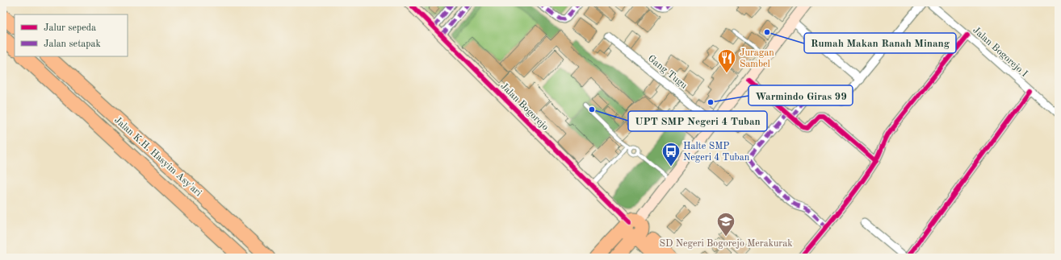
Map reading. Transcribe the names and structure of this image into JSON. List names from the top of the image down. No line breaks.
{"streets":{"highway":["Jalan K.H. Hasyim Asy'ari"],"street":["Jalan Bogorejo I","Gang Tugu","Jalan Bogorejo"]},"places":{"other":["Rumah Makan Ranah Minang","Warmindo Giras 99","UPT SMP Negeri 4 Tuban"],"restaurant":["Juragan Sambel"],"bus stop":["Halte SMP Negeri 4 Tuban"],"school or university":["SD Negeri Bogorejo Merakurak"]},"legend":["Jalur sepeda","Jalan setapak"]}
